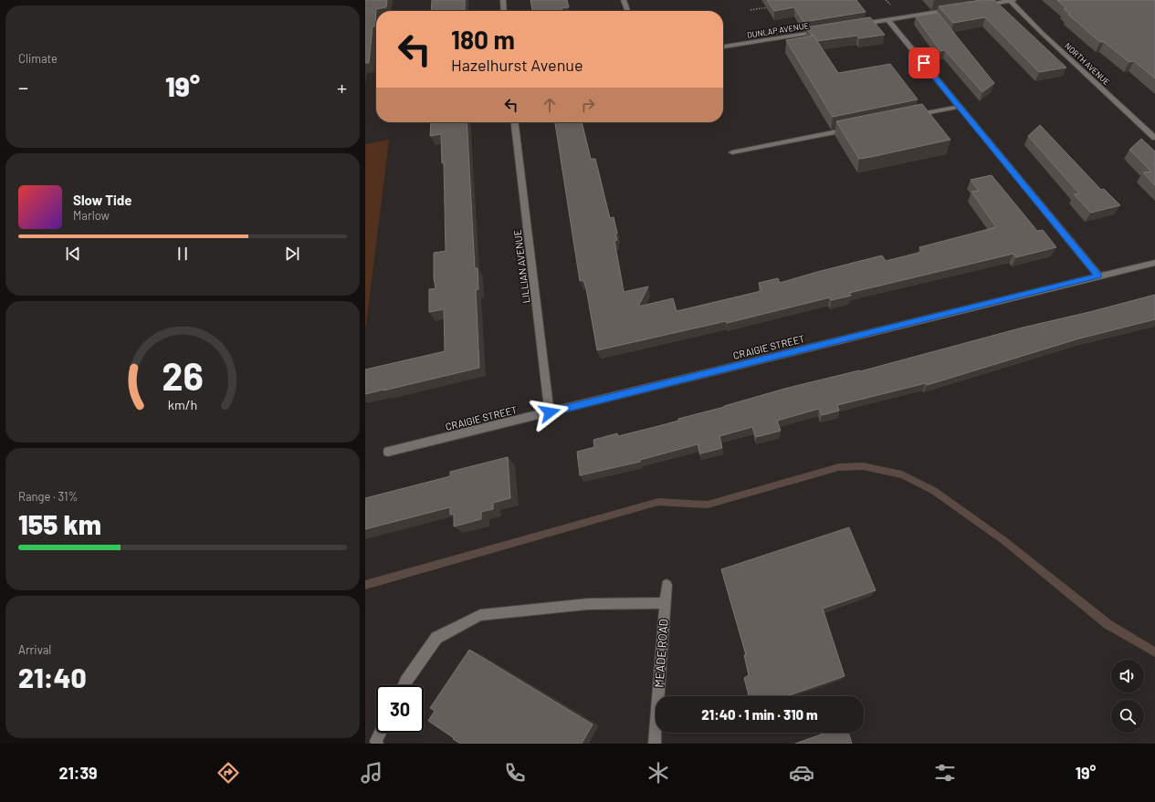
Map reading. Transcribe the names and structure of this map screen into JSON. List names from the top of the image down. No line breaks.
{"streets":{"street":["DUNLAP AVENUE","NORTH AVENUE","LILLIAN AVENUE","CRAIGIE STREET","MEADE ROAD"]},"crossings":[["LILLIAN AVENUE","CRAIGIE STREET"]],"page":{"tile":["Climate",["Range · 31%","155 km"],["Arrival","21:40"]],"turn":["180 m","Hazelhurst Avenue"],"heat":["−","19°","+"],"song":["Slow Tide","Marlow"],"limit":"30","trip":"21:40 · 1 min · 310 m","tabs":["21:39","19°"],"gauge":["26","km/h"]}}
